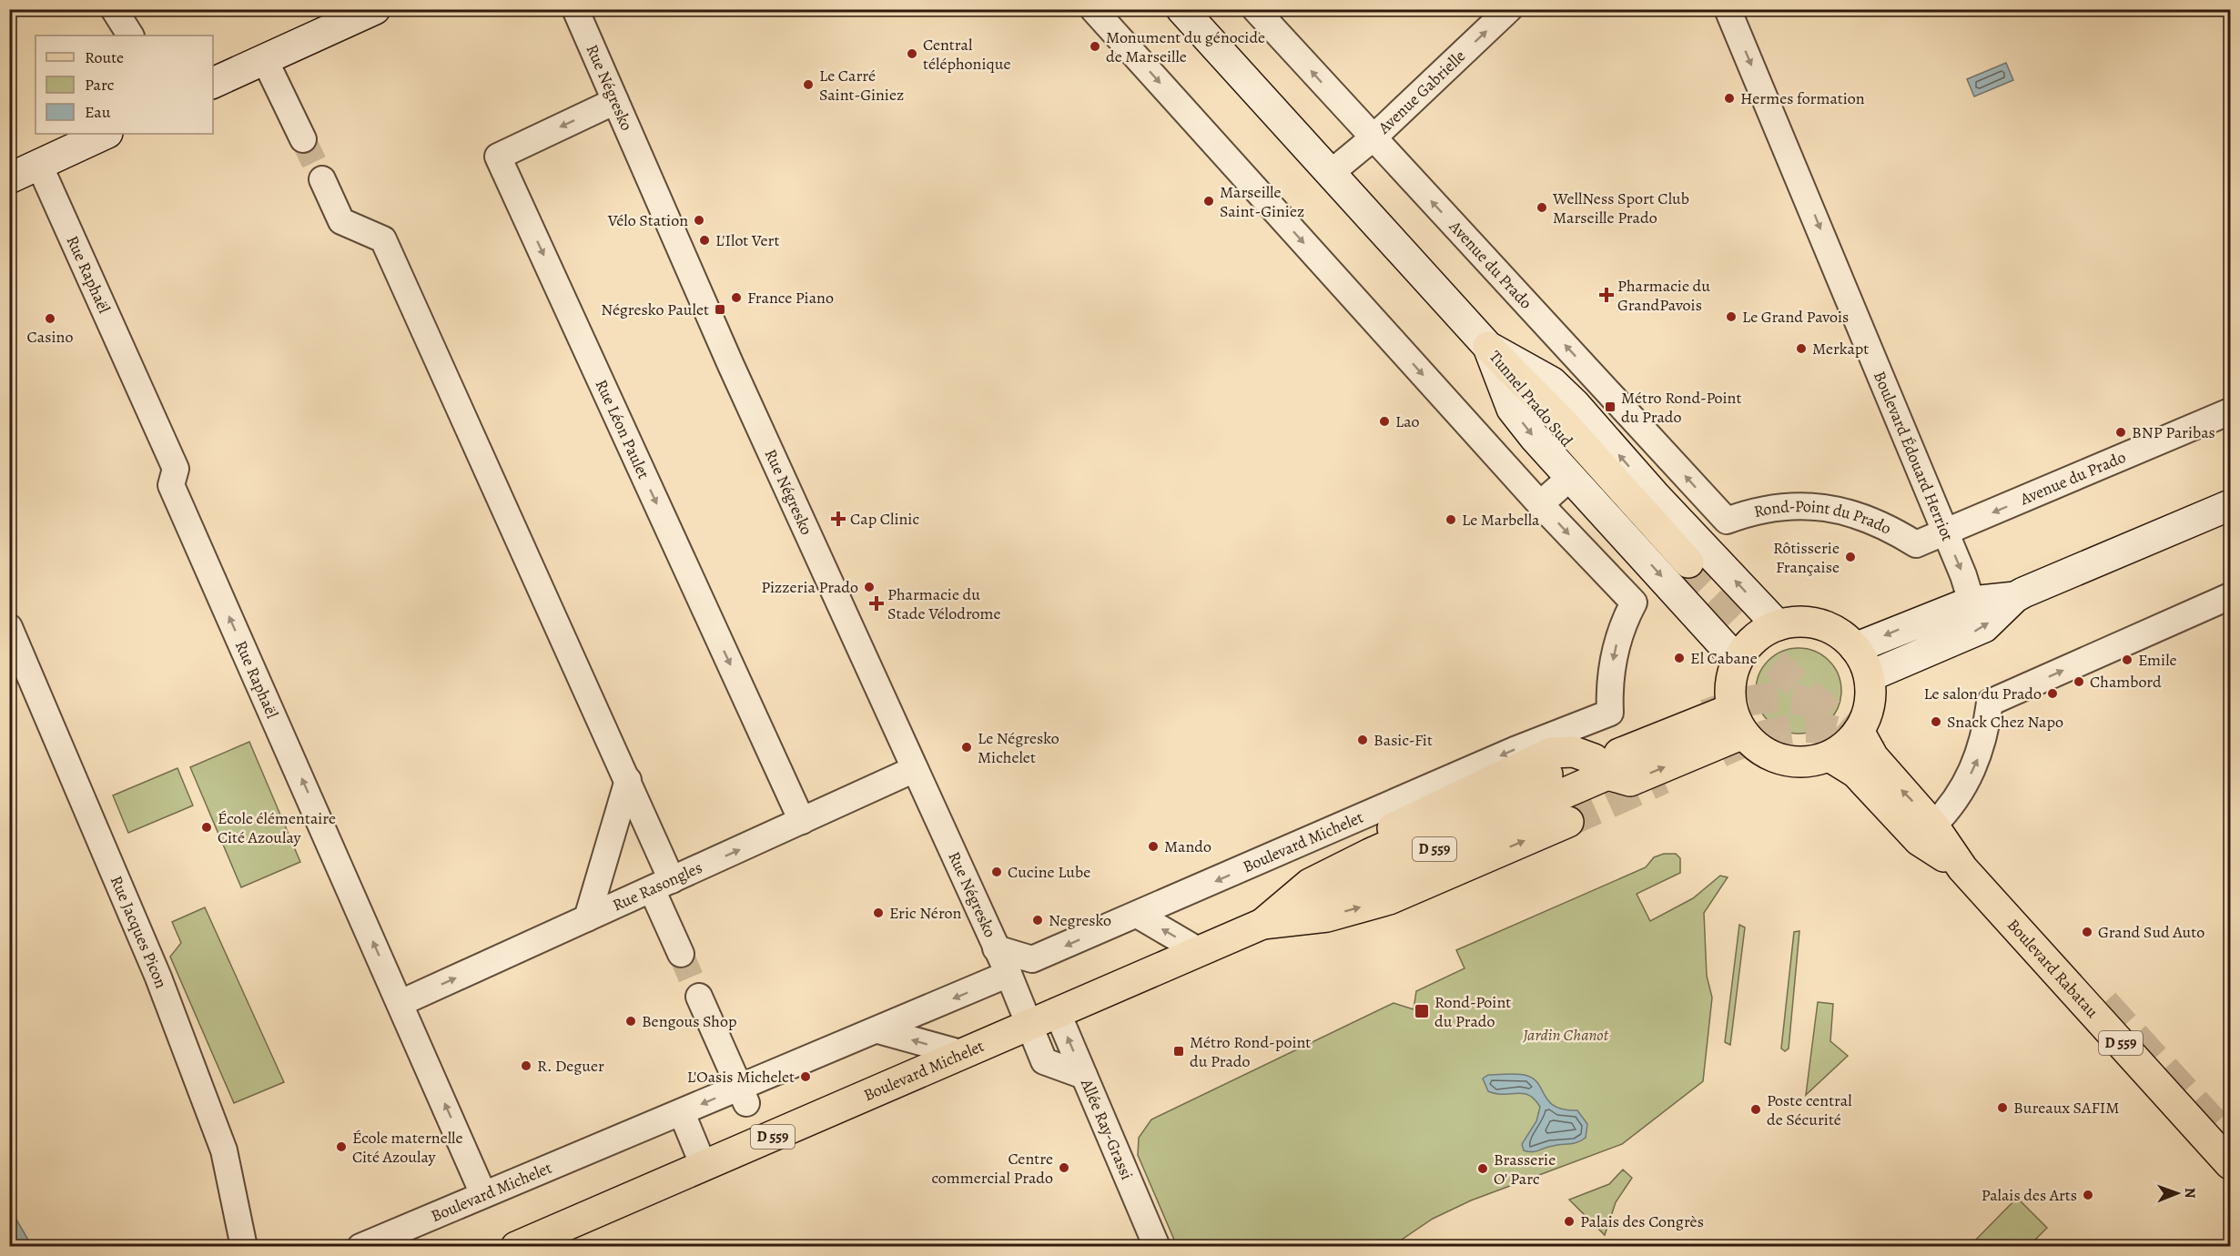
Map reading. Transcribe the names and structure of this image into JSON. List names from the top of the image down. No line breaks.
{"streets":{"main road":["Tunnel Prado Sud","Boulevard Michelet","D 559","Boulevard Rabatau"],"street":["Rue Négresko","Avenue Gabrielle","Avenue du Prado","Rue Raphaël","Rue Léon Paulet","Boulevard Édouard Herriot","Rond-Point du Prado","Rue Rasongles","Rue Jacques Picon","Allée Ray-Grassi"]},"crossings":[["Rue Négresko","Rue Léon Paulet"],["Rue Négresko","Boulevard Michelet"],["Rue Négresko","Rue Rasongles"],["Rue Négresko","Allée Ray-Grassi"],["Avenue Gabrielle","Avenue du Prado"],["Avenue du Prado","Boulevard Édouard Herriot"],["Avenue du Prado","Rond-Point du Prado"],["Rue Raphaël","Boulevard Michelet"],["Rue Raphaël","Rue Rasongles"],["Rue Léon Paulet","Rue Rasongles"],["Boulevard Michelet","Allée Ray-Grassi"]],"one_way":["Avenue Gabrielle","Rue Raphaël","Boulevard Édouard Herriot","Rue Rasongles"],"parks":["Jardin Chanot"],"places":{"other":["Monument du génocide de Marseille","Central téléphonique","Le Carré Saint-Giniez","Hermes formation","Marseille Saint-Giniez","WellNess Sport Club Marseille Prado","Vélo Station","L'Ilot Vert","France Piano","Le Grand Pavois","Casino","Merkapt","Lao","BNP Paribas","Le Marbella","Rôtisserie Française","Pizzeria Prado","El Cabane","Emile","Chambord","Le salon du Prado","Snack Chez Napo","Basic-Fit","Le Négresko Michelet","École élémentaire Cité Azoulay","Mando","Cucine Lube","Eric Néron","Negresko","Grand Sud Auto","Bengous Shop","R. Deguer","L'Oasis Michelet","Bureaux SAFIM","Poste central de Sécurité","École maternelle Cité Azoulay","Centre commercial Prado","Brasserie O' Parc","Palais des Arts","Palais des Congrès"],"health":["Pharmacie du GrandPavois","Cap Clinic","Pharmacie du Stade Vélodrome"],"transit":["Négresko Paulet","Métro Rond-Point du Prado","Rond-Point du Prado","Métro Rond-point du Prado"]},"legend":["Route","Parc","Eau"],"north":"right"}
